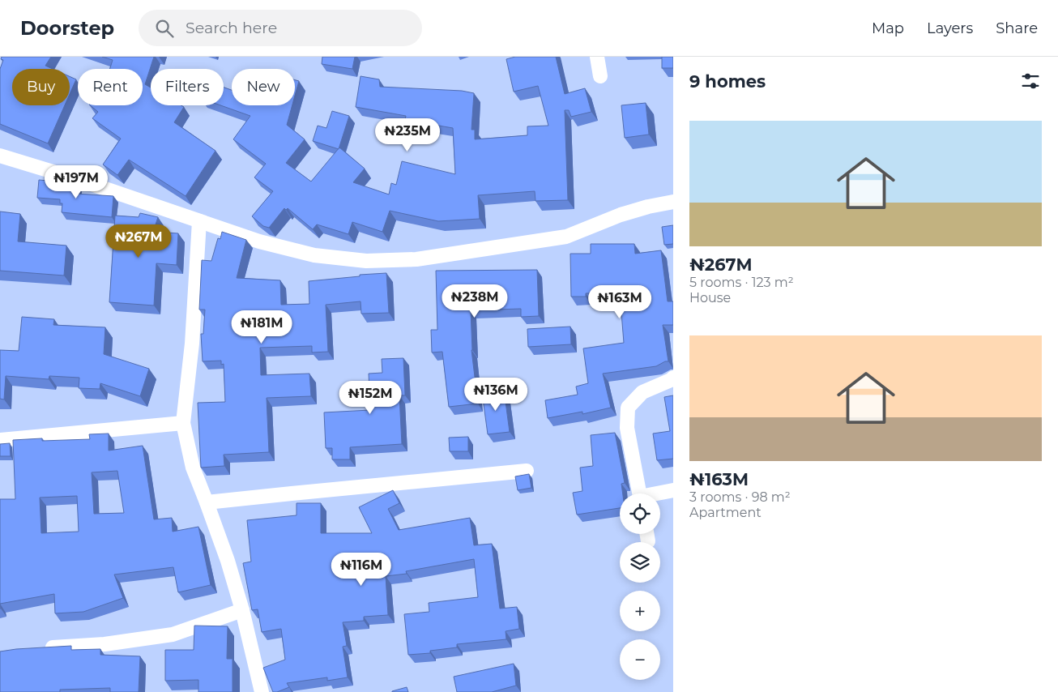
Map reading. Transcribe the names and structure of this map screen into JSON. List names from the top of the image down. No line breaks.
{"page":{"header":"Doorstep","search":"Search here","nav":["Map","Layers","Share"],"heading":"9 homes","chip":["Buy","Rent","Filters","New"],"list":[{"name":"₦267M","note":"5 rooms · 123 m² · House"},{"name":"₦163M","note":"3 rooms · 98 m² · Apartment"}],"price":["₦235M","₦197M","₦267M","₦238M","₦163M","₦181M","₦136M","₦152M","₦116M"],"map_buttons":["+","−"]}}
